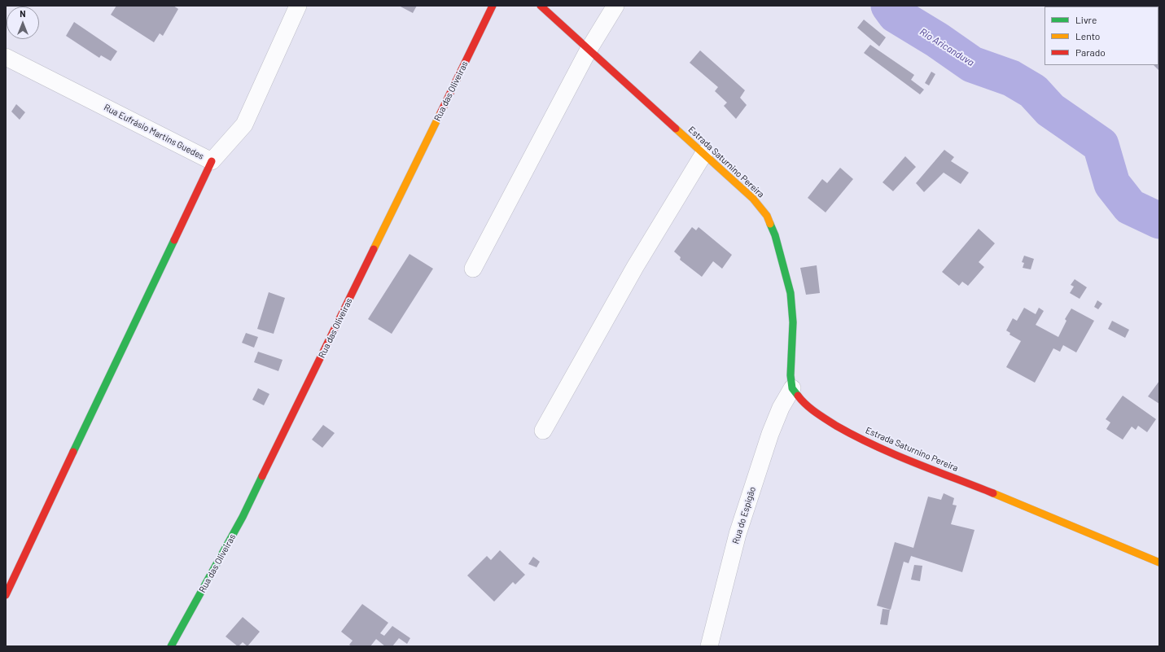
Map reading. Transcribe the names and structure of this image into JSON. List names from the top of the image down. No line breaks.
{"streets":{"street":["Rua das Oliveiras","Rua Eufrásio Martins Guedes","Estrada Saturnino Pereira","Rua do Espigão"]},"crossings":[["Estrada Saturnino Pereira","Rua do Espigão"]],"water":["Rio Aricanduva"],"legend":["Livre","Lento","Parado"],"north":"top"}
